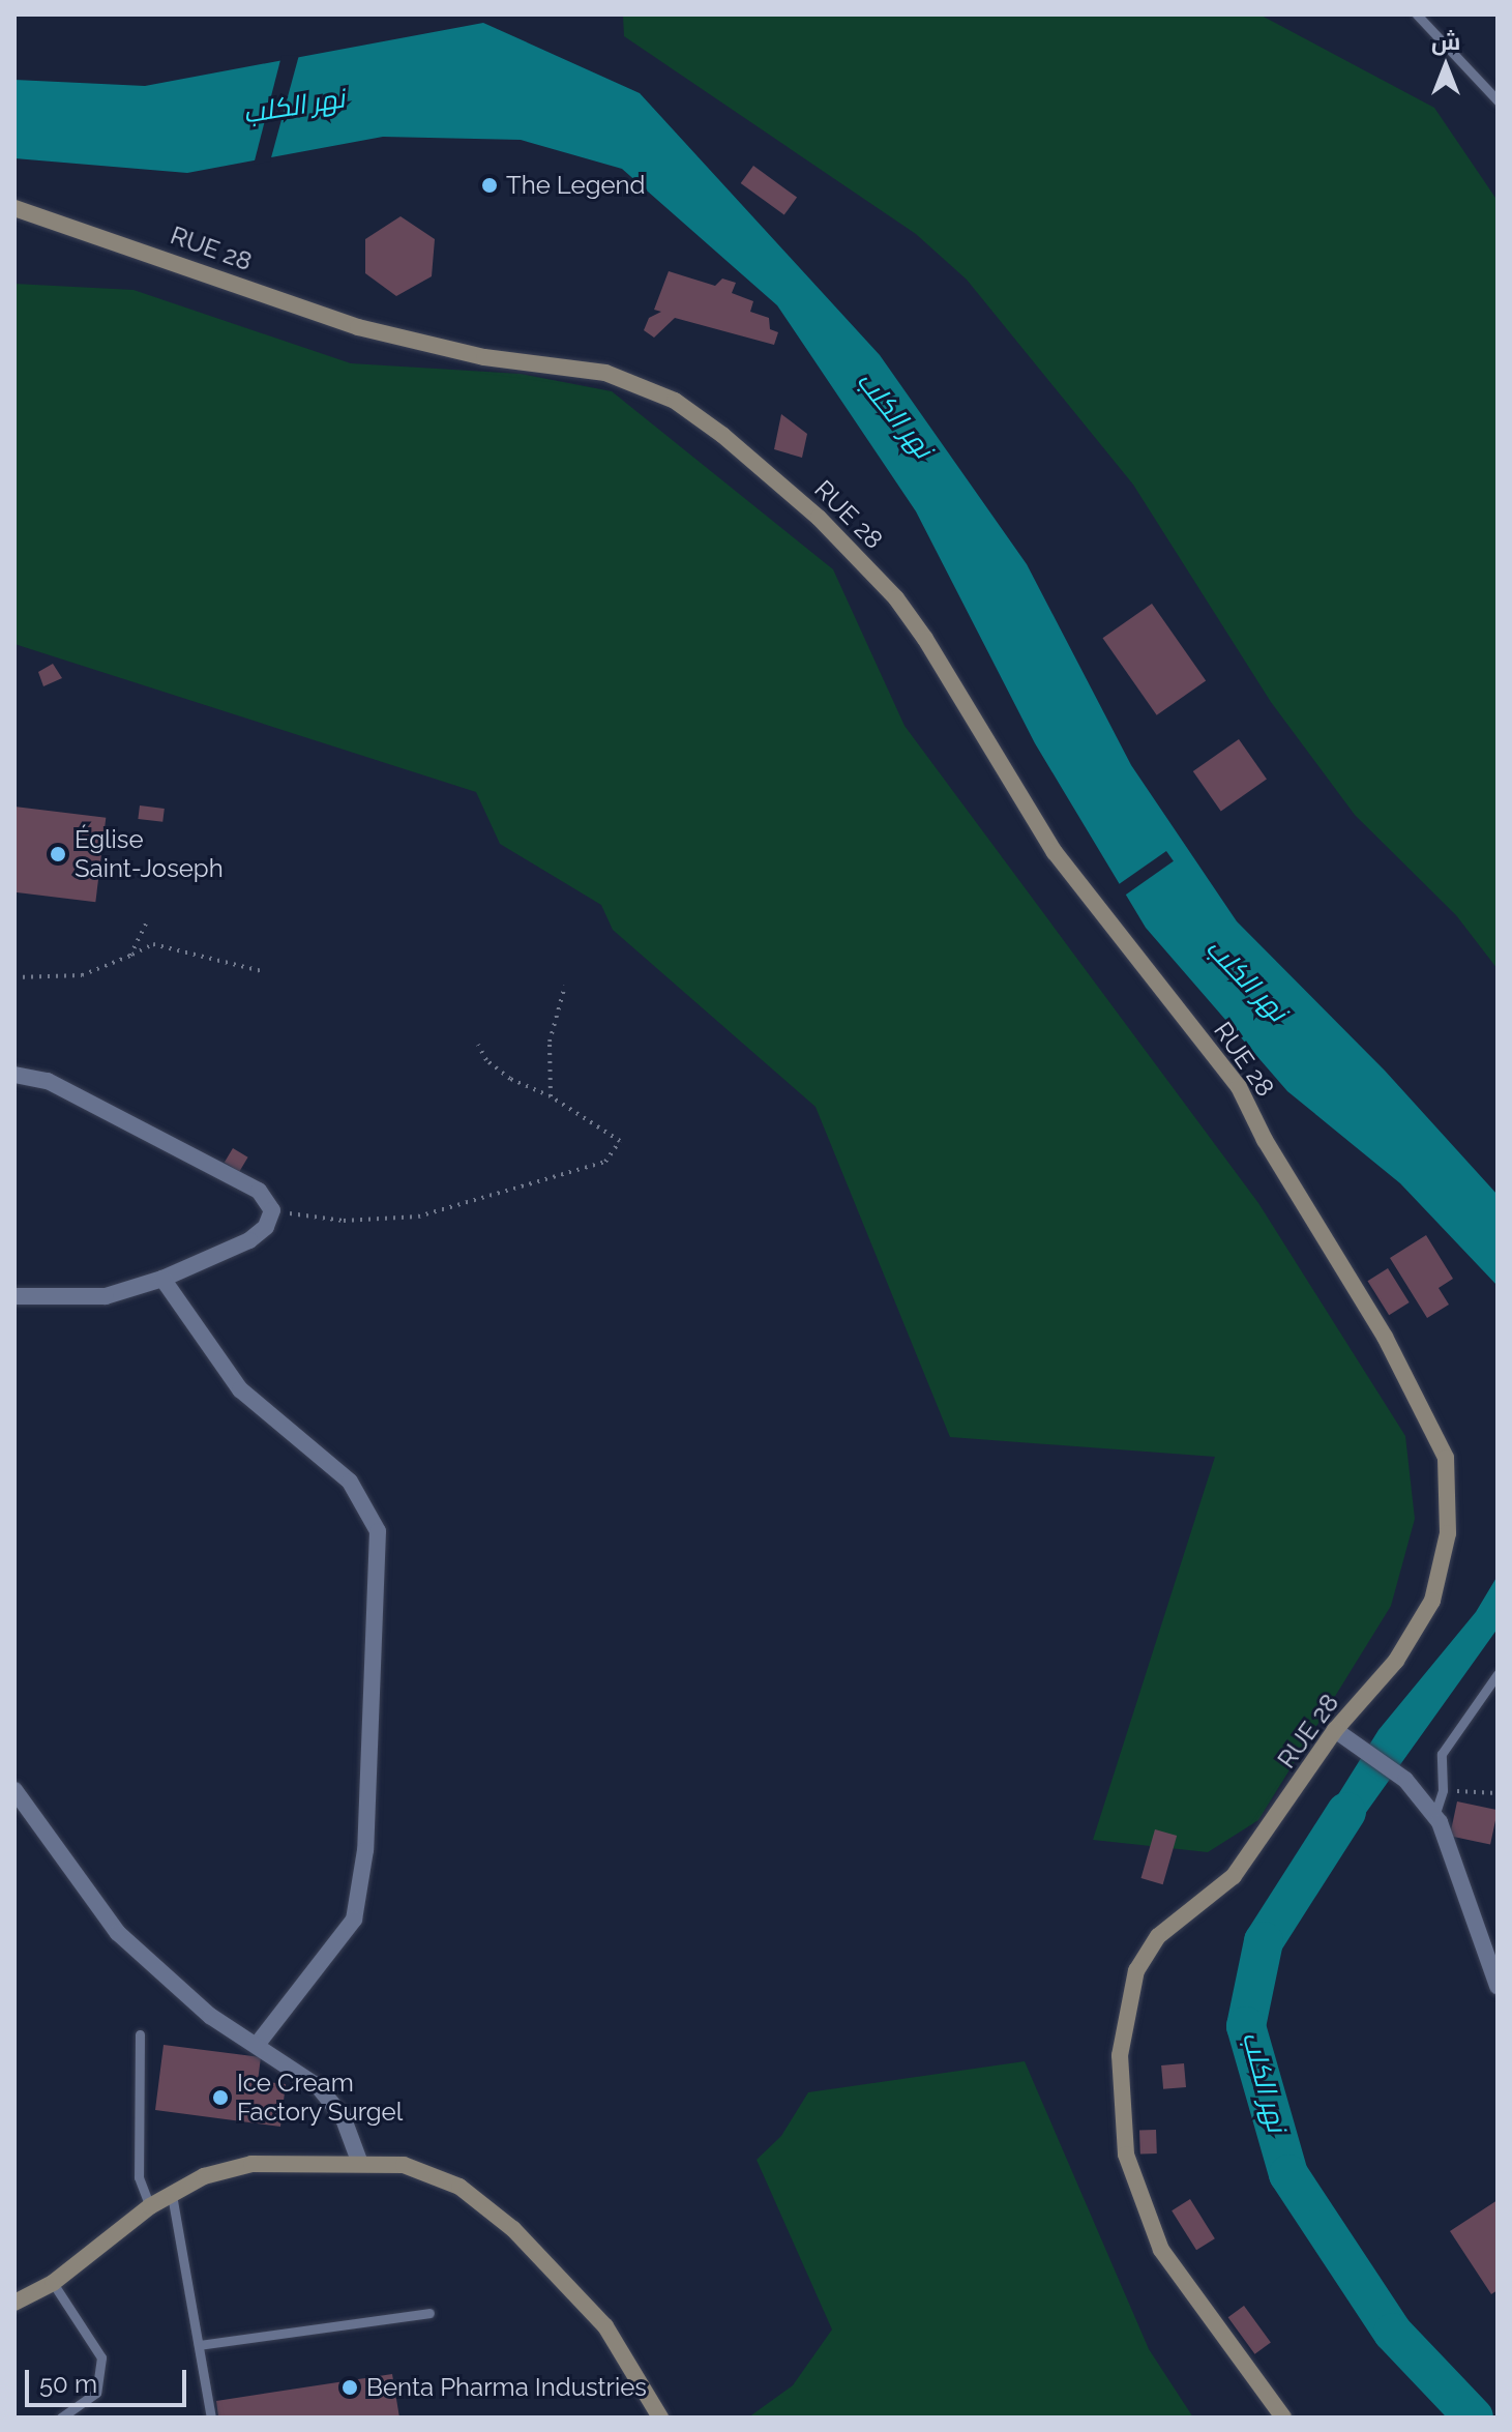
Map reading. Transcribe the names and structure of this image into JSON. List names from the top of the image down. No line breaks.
{"streets":{"street":["RUE 28"]},"water":["نهر الكلب"],"places":["The Legend","Église Saint-Joseph","Ice Cream Factory Surgel","Benta Pharma Industries"],"scale_bar":"50 m","north":"top"}
